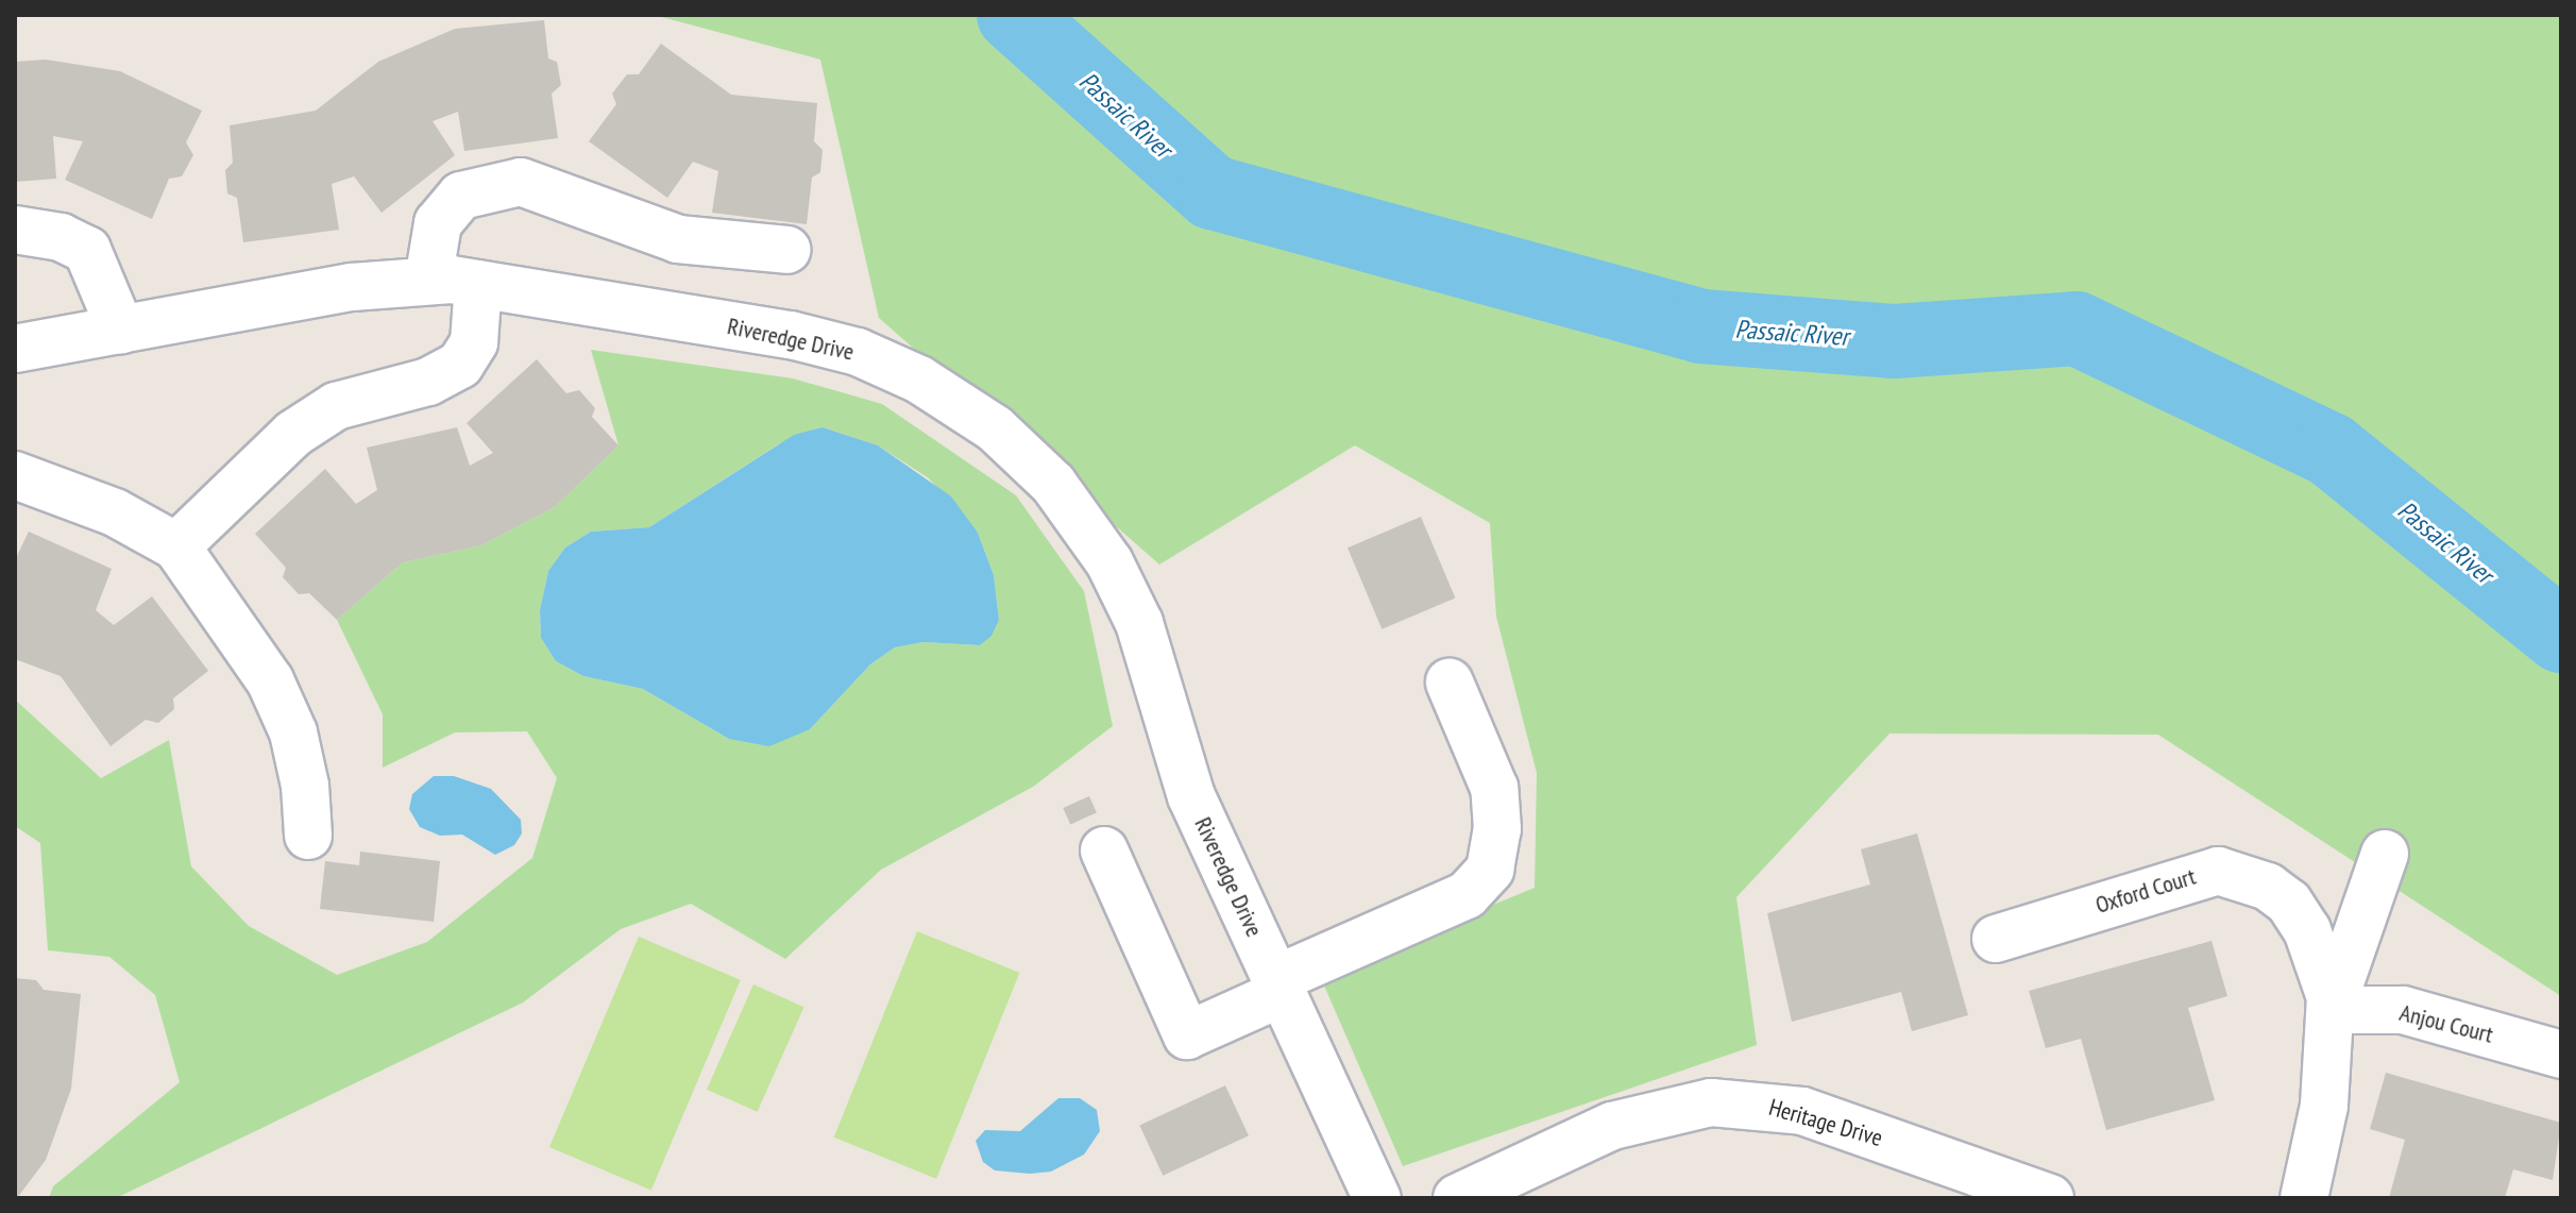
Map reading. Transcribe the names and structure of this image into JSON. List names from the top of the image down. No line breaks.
{"streets":{"street":["Riveredge Drive","Oxford Court","Anjou Court","Heritage Drive"]},"crossings":[["Oxford Court","Anjou Court"]],"water":["Passaic River"]}
